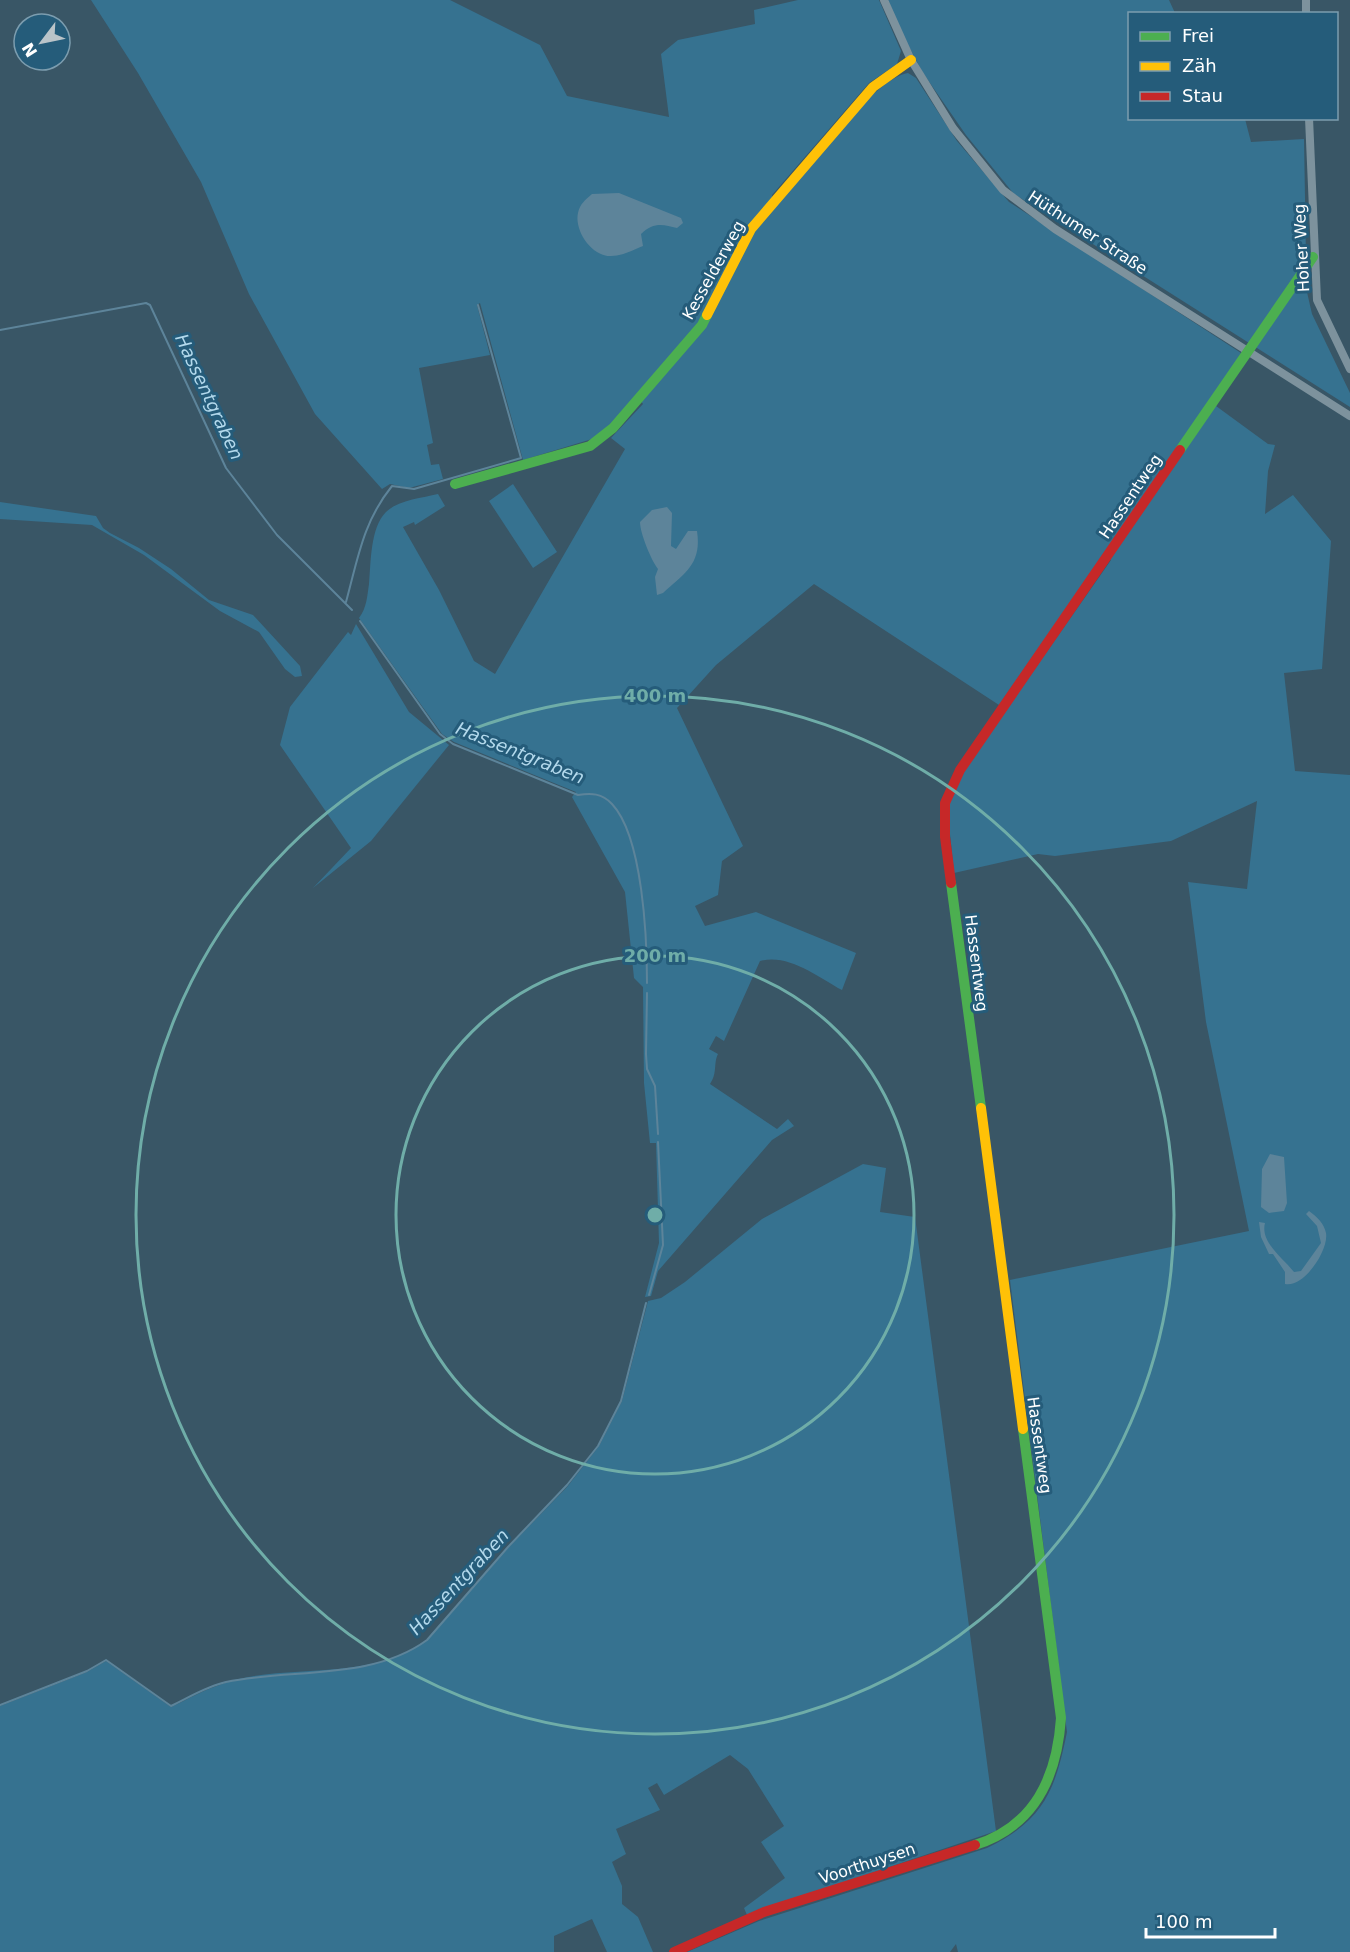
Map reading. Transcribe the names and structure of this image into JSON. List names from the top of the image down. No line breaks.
{"streets":{"street":["Hüthumer Straße","Hoher Weg","Kesselderweg","Hassentweg","Voorthuysen"]},"crossings":[["Hüthumer Straße","Kesselderweg"],["Hüthumer Straße","Hassentweg"],["Hoher Weg","Hassentweg"],["Hassentweg","Voorthuysen"]],"water":["Hassentgraben"],"legend":["Frei","Zäh","Stau"],"scale_bar":"100 m","north":"bottom left","rings":["400 m","200 m"]}
